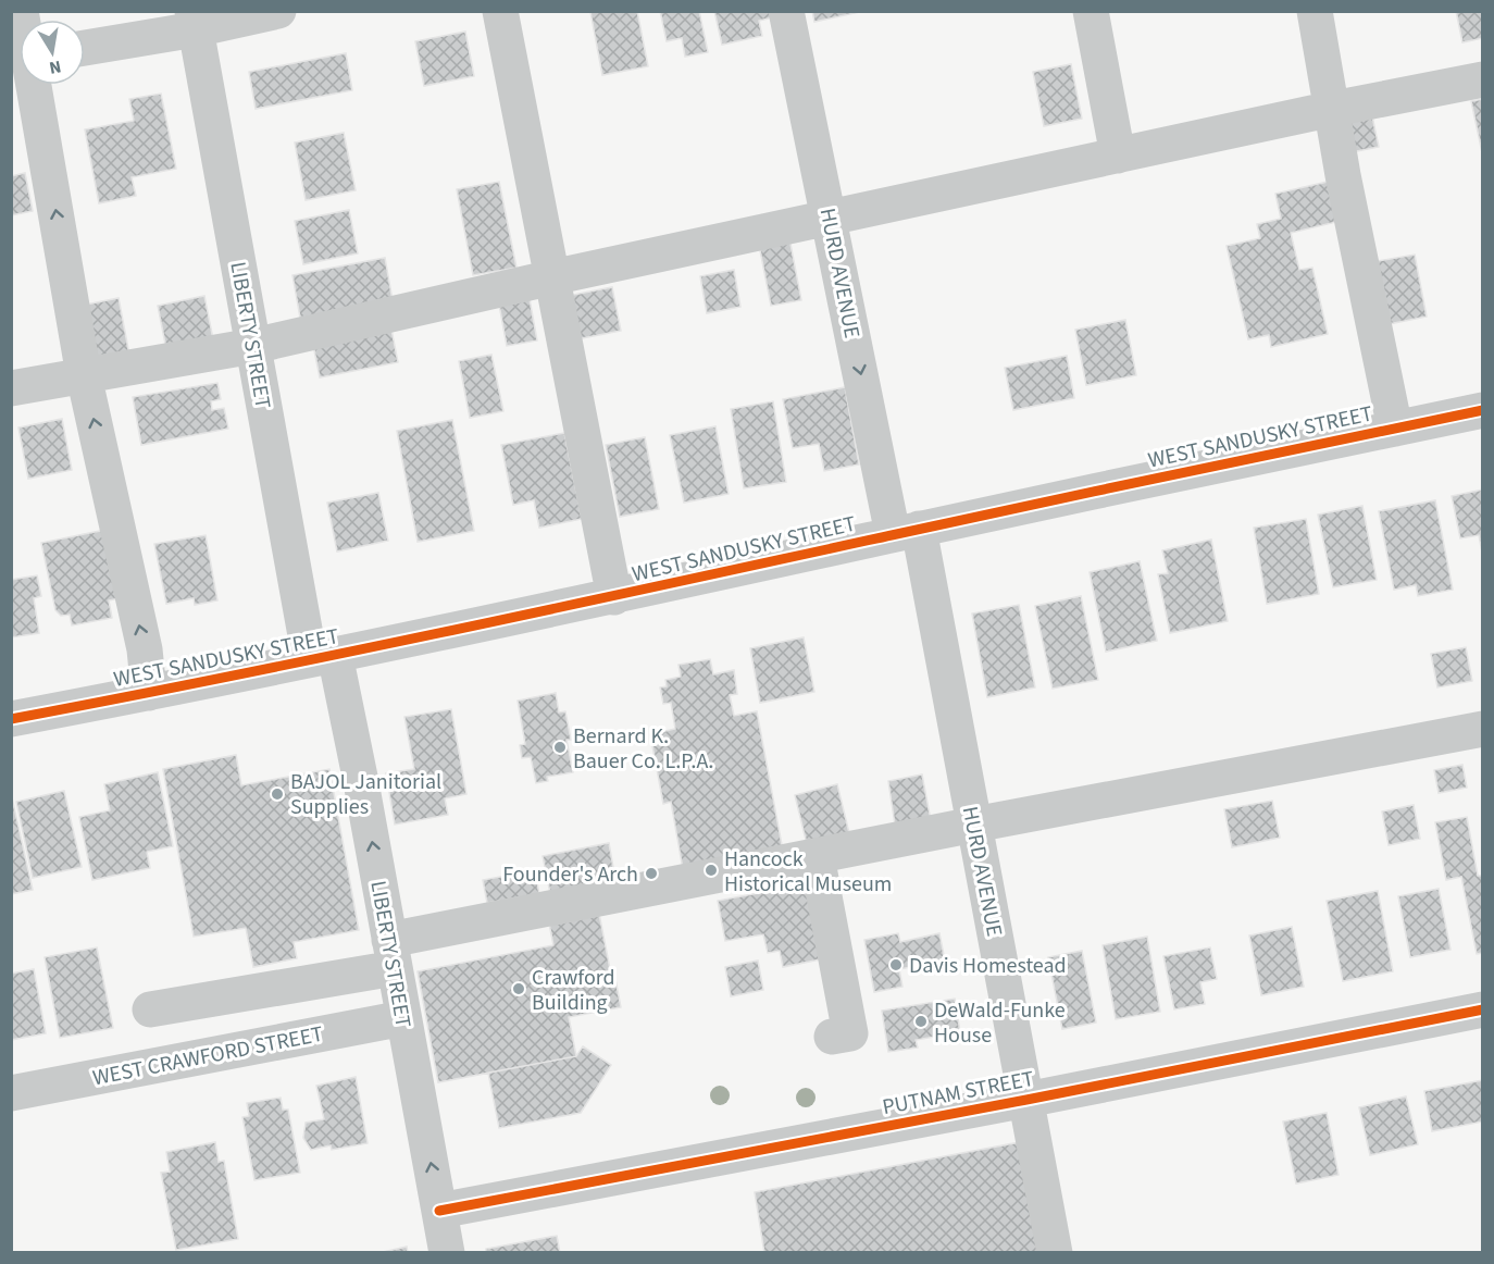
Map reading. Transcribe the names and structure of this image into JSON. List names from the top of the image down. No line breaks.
{"streets":{"street":["HURD AVENUE","LIBERTY STREET","WEST SANDUSKY STREET","WEST CRAWFORD STREET","PUTNAM STREET"]},"crossings":[["HURD AVENUE","WEST SANDUSKY STREET"],["HURD AVENUE","PUTNAM STREET"],["LIBERTY STREET","WEST SANDUSKY STREET"],["LIBERTY STREET","WEST CRAWFORD STREET"],["LIBERTY STREET","PUTNAM STREET"]],"one_way":["LIBERTY STREET"],"places":["Bernard K. Bauer Co. L.P.A.","BAJOL Janitorial Supplies","Hancock Historical Museum","Founder's Arch","Davis Homestead","Crawford Building","DeWald-Funke House"],"north":"bottom"}
